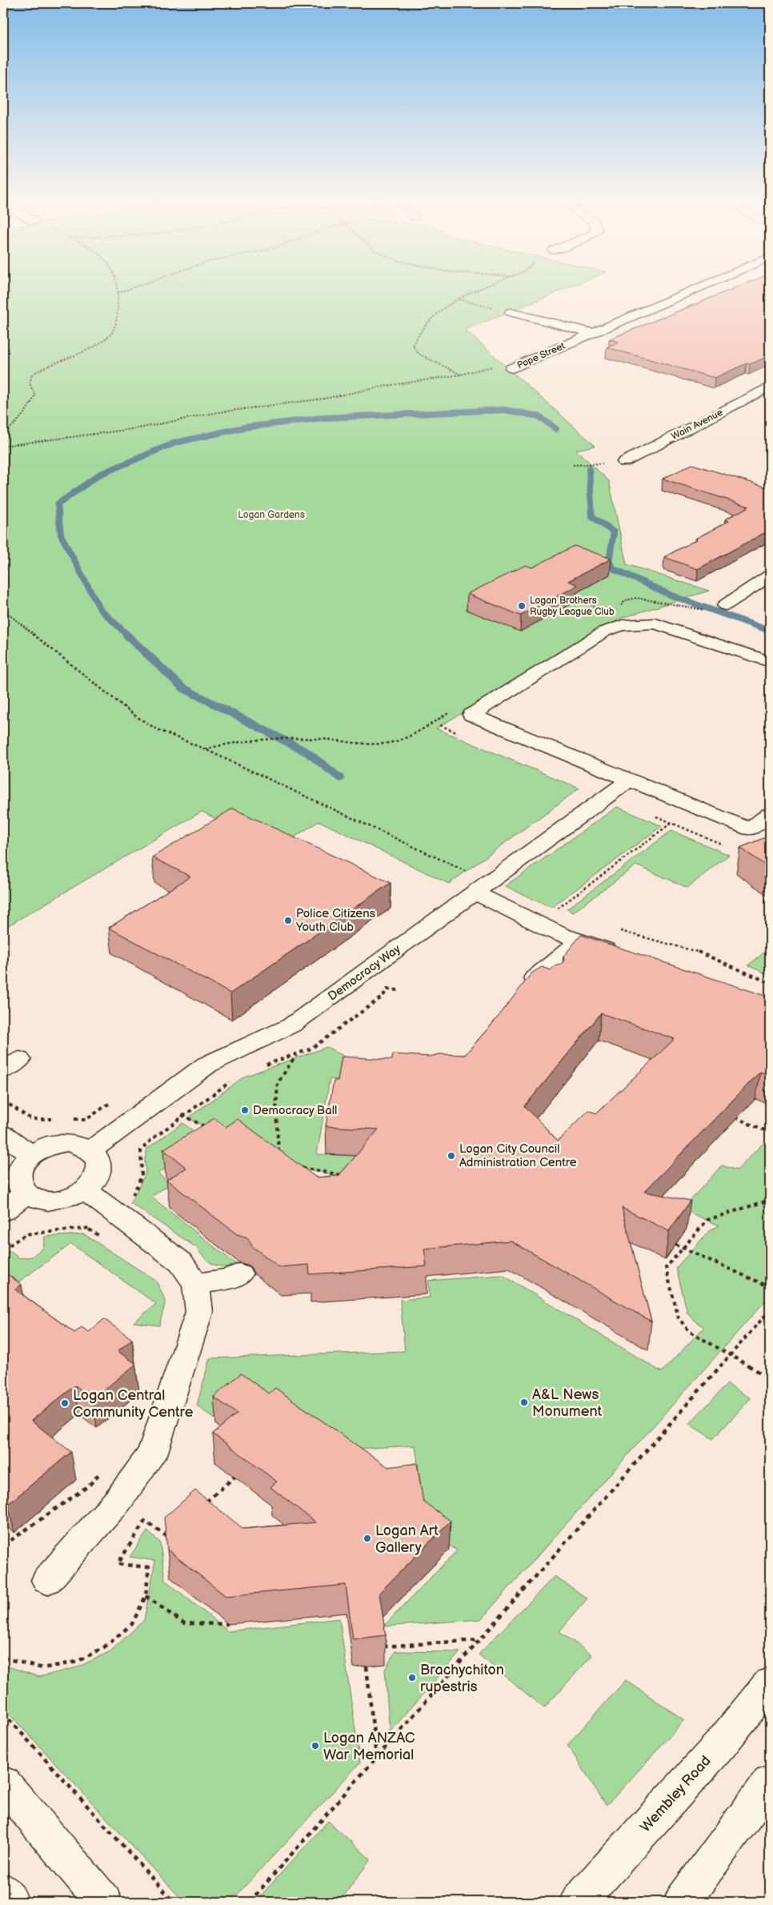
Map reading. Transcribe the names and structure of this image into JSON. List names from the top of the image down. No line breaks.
{"streets":{"street":["Pope Street","Wain Avenue","Democracy Way","Wembley Road"]},"parks":["Logan Gardens"],"places":["Logan Brothers Rugby League Club","Police Citizens Youth Club","Democracy Ball","Logan City Council Administration Centre","A&L News Monument","Logan Central Community Centre","Logan Art Gallery","Brachychiton rupestris","Logan ANZAC War Memorial"]}
